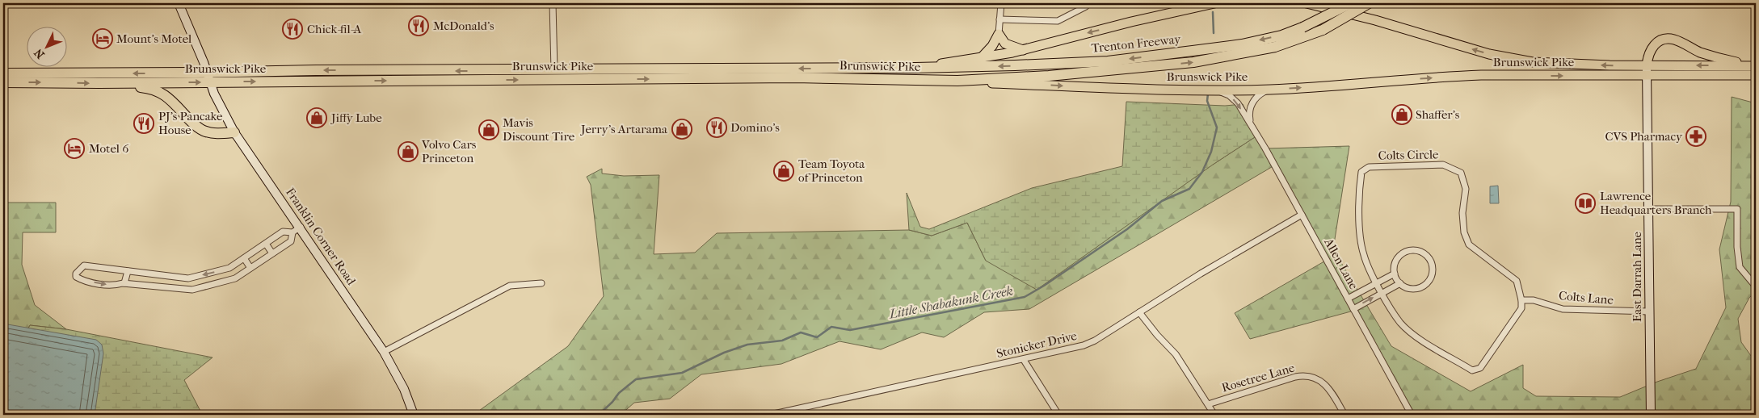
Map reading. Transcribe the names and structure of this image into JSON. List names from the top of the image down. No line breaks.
{"streets":{"highway":["Trenton Freeway","Brunswick Pike"],"main road":["Franklin Corner Road","East Darrah Lane"],"street":["Colts Circle","Allen Lane","Colts Lane","Stonicker Drive","Rosetree Lane"]},"crossings":[["Trenton Freeway","Brunswick Pike"],["Brunswick Pike","Franklin Corner Road"],["Brunswick Pike","Allen Lane"],["Brunswick Pike","East Darrah Lane"],["Colts Circle","Colts Lane"],["Allen Lane","Stonicker Drive"],["East Darrah Lane","Colts Lane"]],"water":["Little Shabakunk Creek"],"places":{"restaurant":["McDonald's","Chick-fil-A","PJ's Pancake House","Domino's"],"hotel":["Mount's Motel","Motel 6"],"shop":["Shaffer's","Jiffy Lube","Jerry's Artarama","Mavis Discount Tire","Volvo Cars Princeton","Team Toyota of Princeton"],"pharmacy":["CVS Pharmacy"],"library":["Lawrence Headquarters Branch"]},"north":"bottom left"}
